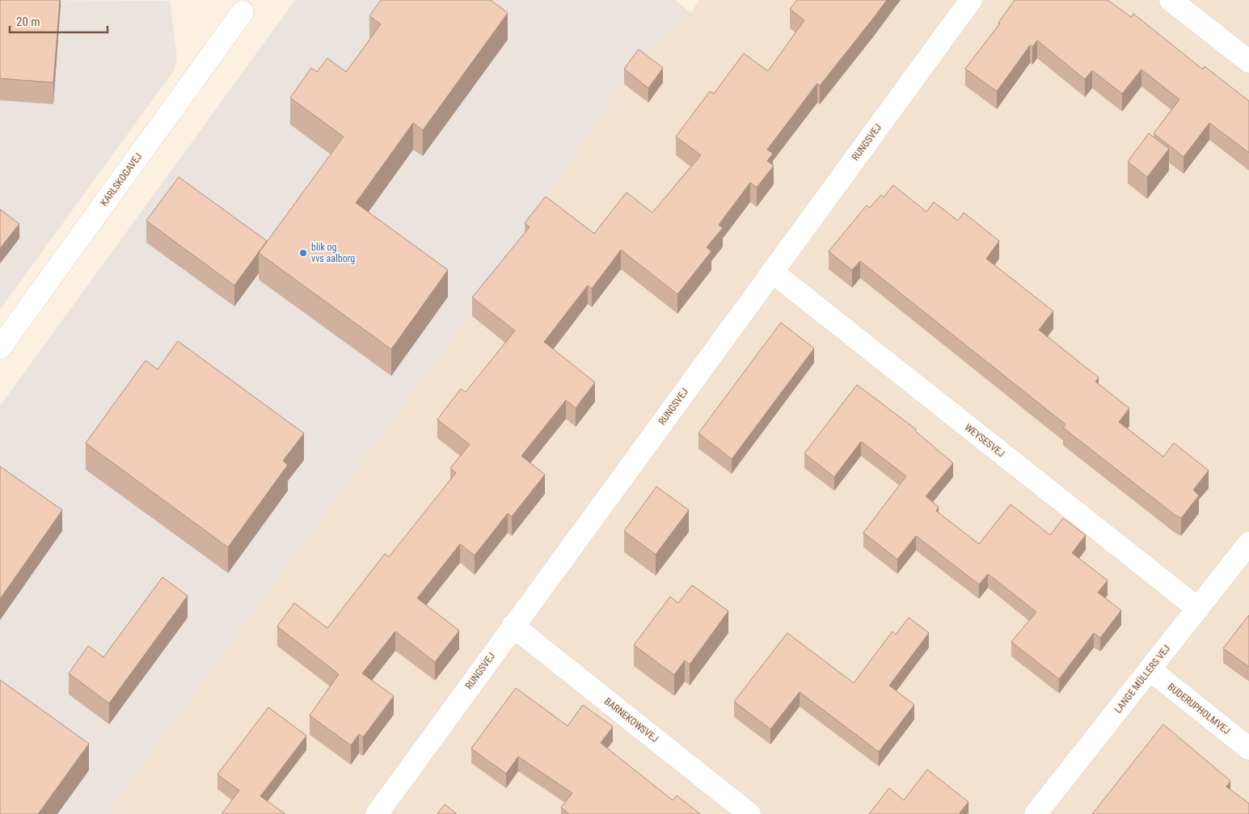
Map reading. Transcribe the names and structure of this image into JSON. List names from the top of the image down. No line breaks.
{"streets":{"street":["RUNGSVEJ","KARLSKOGAVEJ","WEYSESVEJ","LANGE MÜLLERS VEJ","BUDERUPHOLMVEJ","BARNEKOWSVEJ"]},"crossings":[["RUNGSVEJ","WEYSESVEJ"],["RUNGSVEJ","BARNEKOWSVEJ"],["WEYSESVEJ","LANGE MÜLLERS VEJ"],["LANGE MÜLLERS VEJ","BUDERUPHOLMVEJ"]],"places":["blik og vvs aalborg"],"scale_bar":"20 m"}
